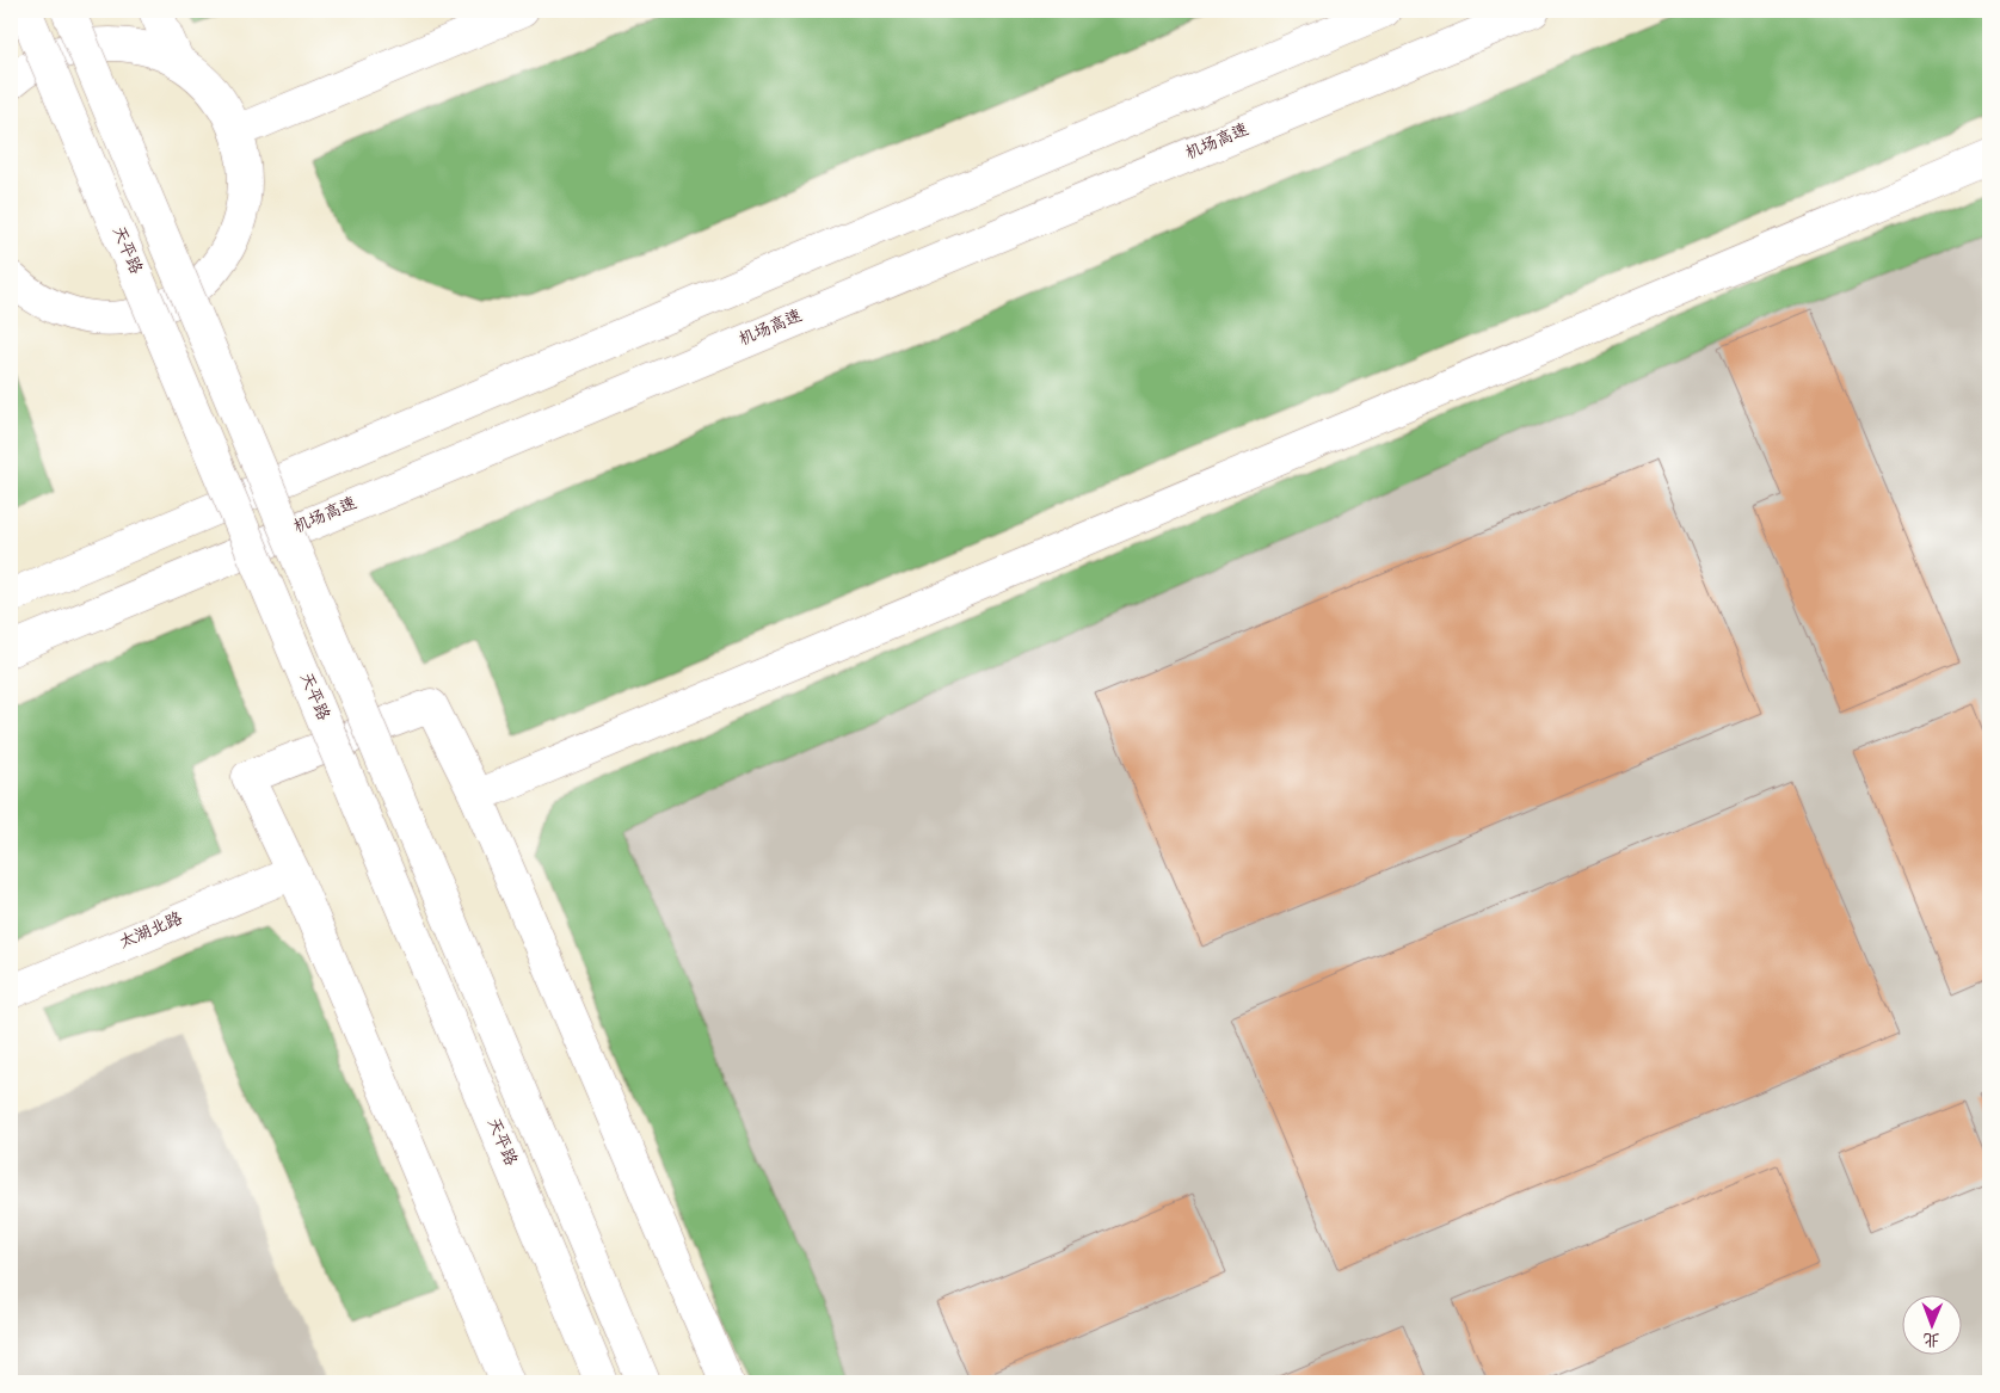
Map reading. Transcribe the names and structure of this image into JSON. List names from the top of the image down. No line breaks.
{"streets":{"main road":["机场高速","天平路","太湖北路"]},"north":"bottom"}
